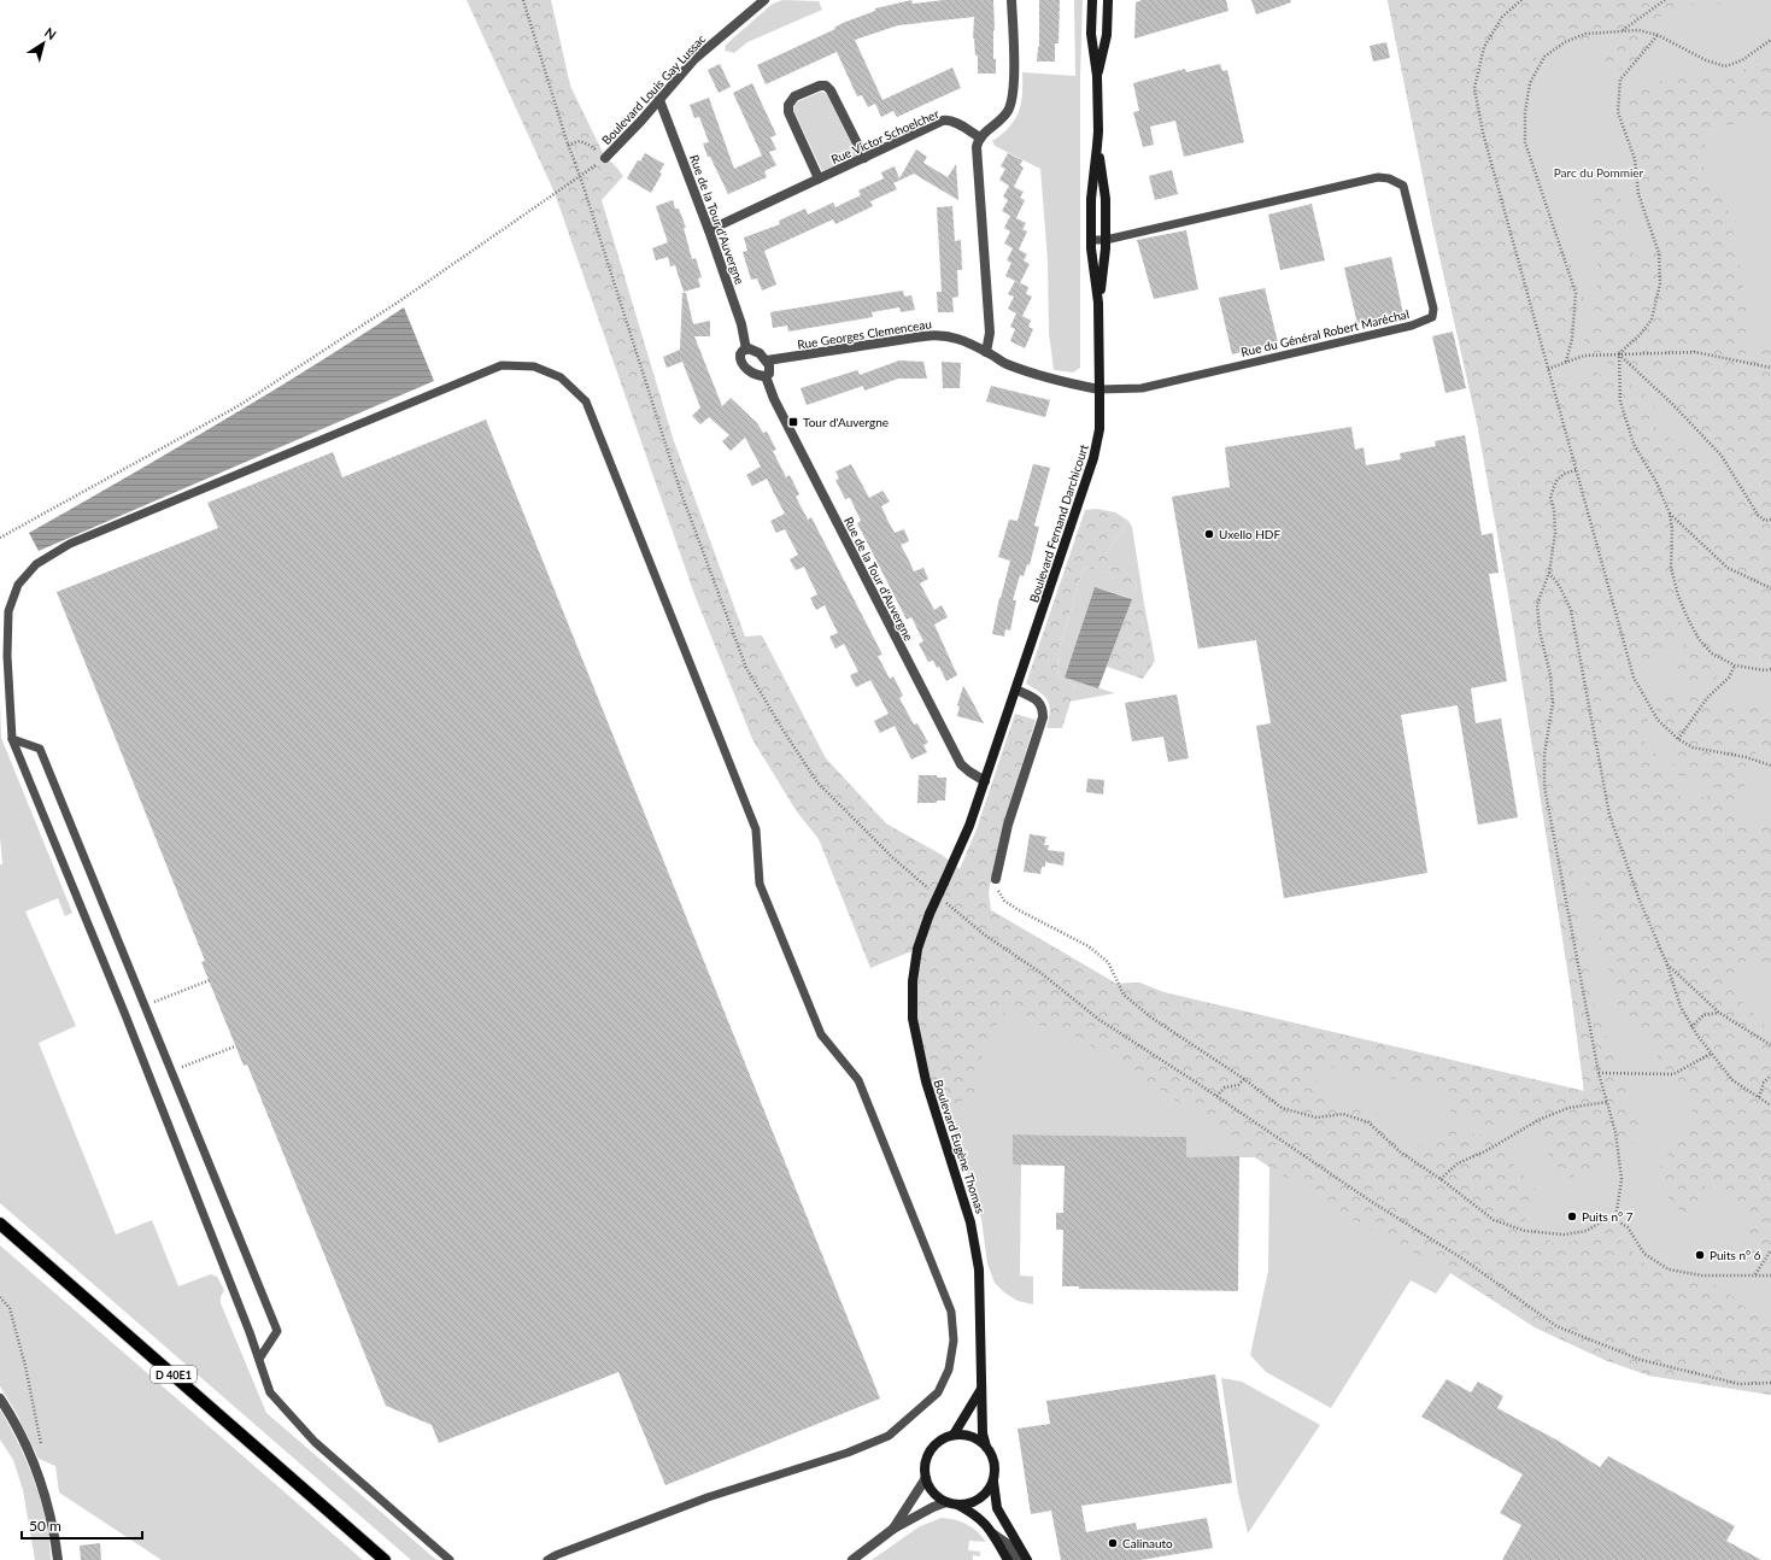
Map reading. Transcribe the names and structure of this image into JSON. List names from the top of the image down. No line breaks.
{"streets":{"main road":["Boulevard Fernand Darchicourt","Boulevard Eugène Thomas","D 40E1"],"street":["Boulevard Louis Gay Lussac","Rue Victor Schoelcher","Rue de la Tour d'Auvergne","Rue Georges Clemenceau"],"lane":["Rue du Général Robert Maréchal"]},"crossings":[["Boulevard Louis Gay Lussac","Rue de la Tour d'Auvergne"],["Rue Victor Schoelcher","Rue de la Tour d'Auvergne"],["Rue de la Tour d'Auvergne","Rue Georges Clemenceau"],["Rue de la Tour d'Auvergne","Boulevard Fernand Darchicourt"],["Rue de la Tour d'Auvergne","Boulevard Eugène Thomas"],["Rue du Général Robert Maréchal","Rue Georges Clemenceau"],["Rue du Général Robert Maréchal","Boulevard Fernand Darchicourt"],["Rue Georges Clemenceau","Boulevard Fernand Darchicourt"],["Boulevard Fernand Darchicourt","Boulevard Eugène Thomas"]],"parks":["Parc du Pommier"],"places":{"transit":["Tour d'Auvergne"],"other":["Uxello HDF","Puits n° 7","Puits n° 6","Calinauto"]},"scale_bar":"50 m","north":"top right"}
